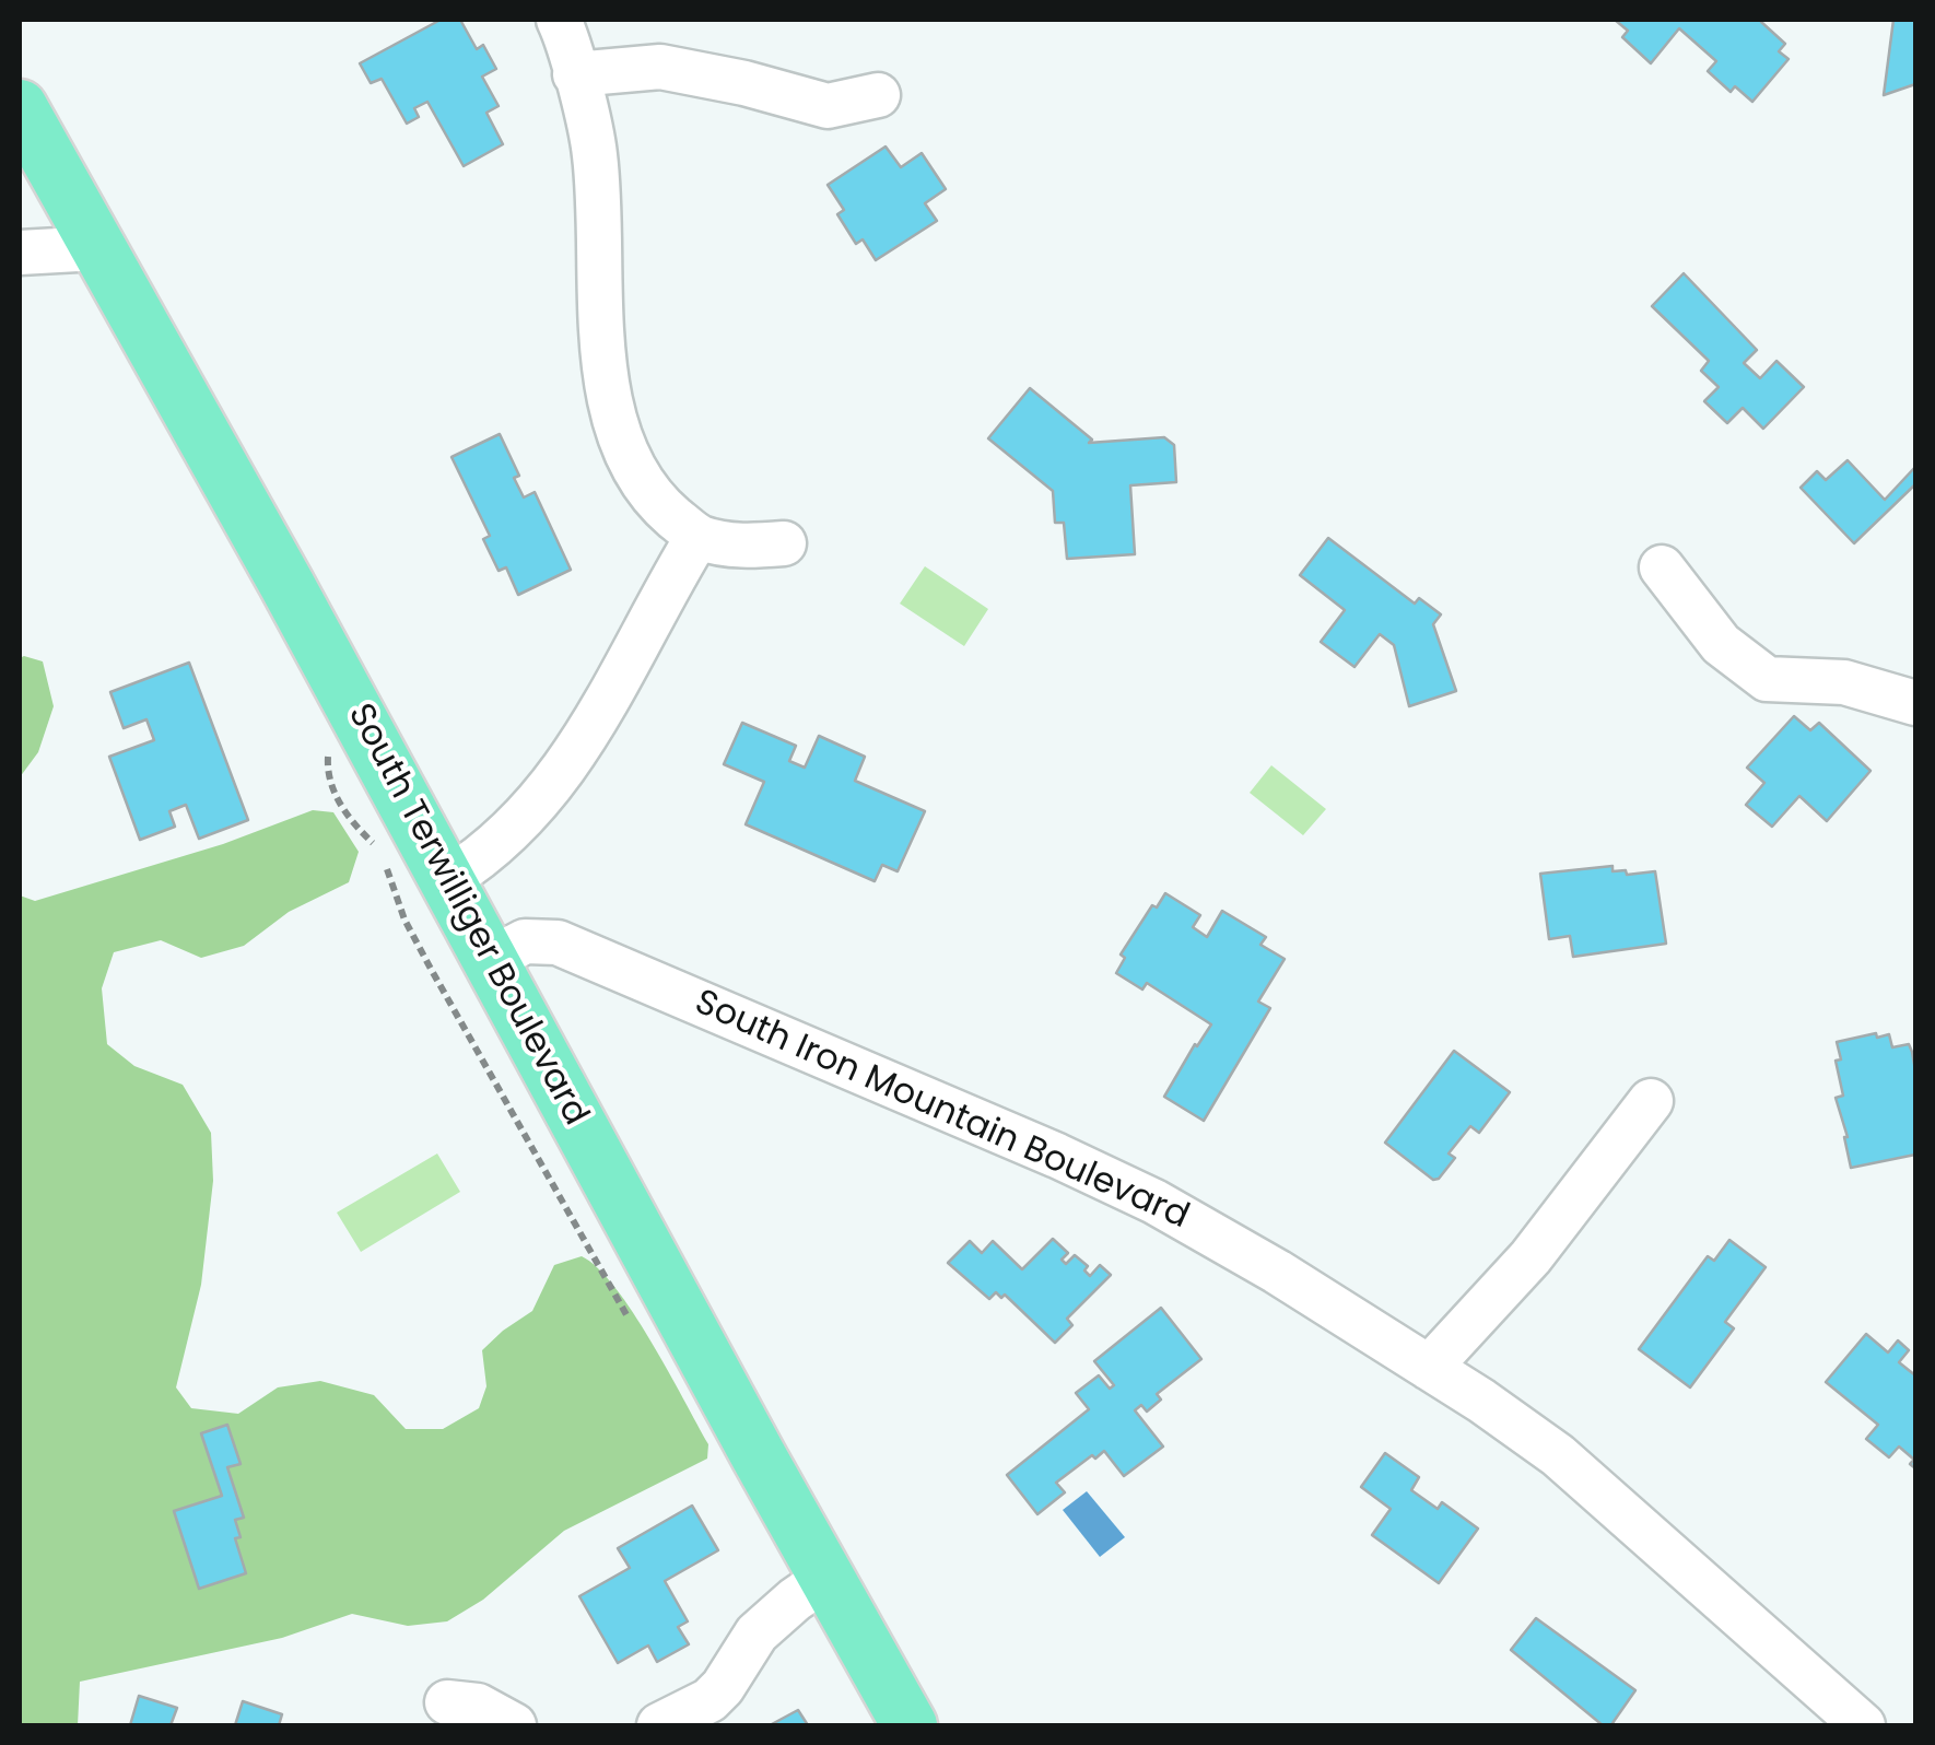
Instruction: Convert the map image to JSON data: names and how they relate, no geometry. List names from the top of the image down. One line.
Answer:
{"streets":{"main road":["South Terwilliger Boulevard"],"street":["South Iron Mountain Boulevard"]},"crossings":[["South Terwilliger Boulevard","South Iron Mountain Boulevard"]]}
